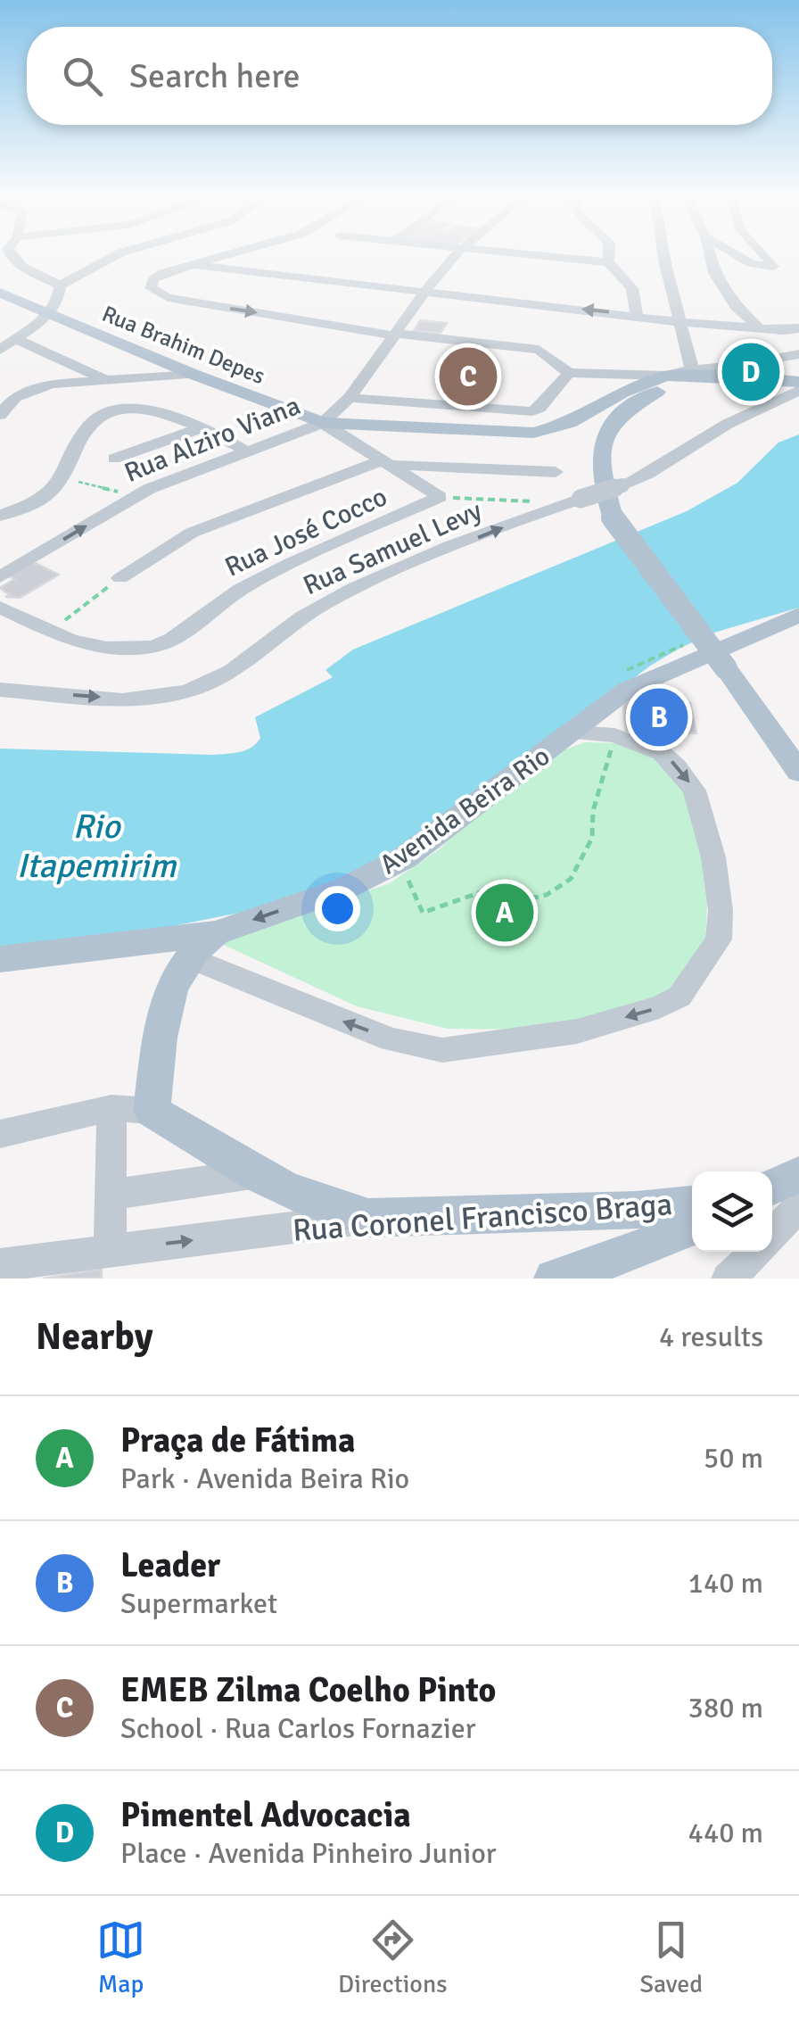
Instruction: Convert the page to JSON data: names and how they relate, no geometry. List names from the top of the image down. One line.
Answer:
{"streets":{"main road":["Rua Brahim Depes","Rua Alziro Viana","Avenida Beira Rio","Rua Coronel Francisco Braga"],"street":["Rua José Cocco","Rua Samuel Levy"]},"crossings":[["Rua Brahim Depes","Rua Alziro Viana"],["Rua Brahim Depes","Rua José Cocco"]],"one_way":["Rua Coronel Francisco Braga"],"water":["Rio Itapemirim"],"page":{"search":"Search here","pins":["D","C","B","A"],"heading":["Nearby","4 results"],"list":[{"mark":"A","name":"Praça de Fátima","note":"Park · Avenida Beira Rio","value":"50 m"},{"mark":"B","name":"Leader","note":"Supermarket","value":"140 m"},{"mark":"C","name":"EMEB Zilma Coelho Pinto","note":"School · Rua Carlos Fornazier","value":"380 m"},{"mark":"D","name":"Pimentel Advocacia","note":"Place · Avenida Pinheiro Junior","value":"440 m"}],"nav":["Map","Directions","Saved"]}}
